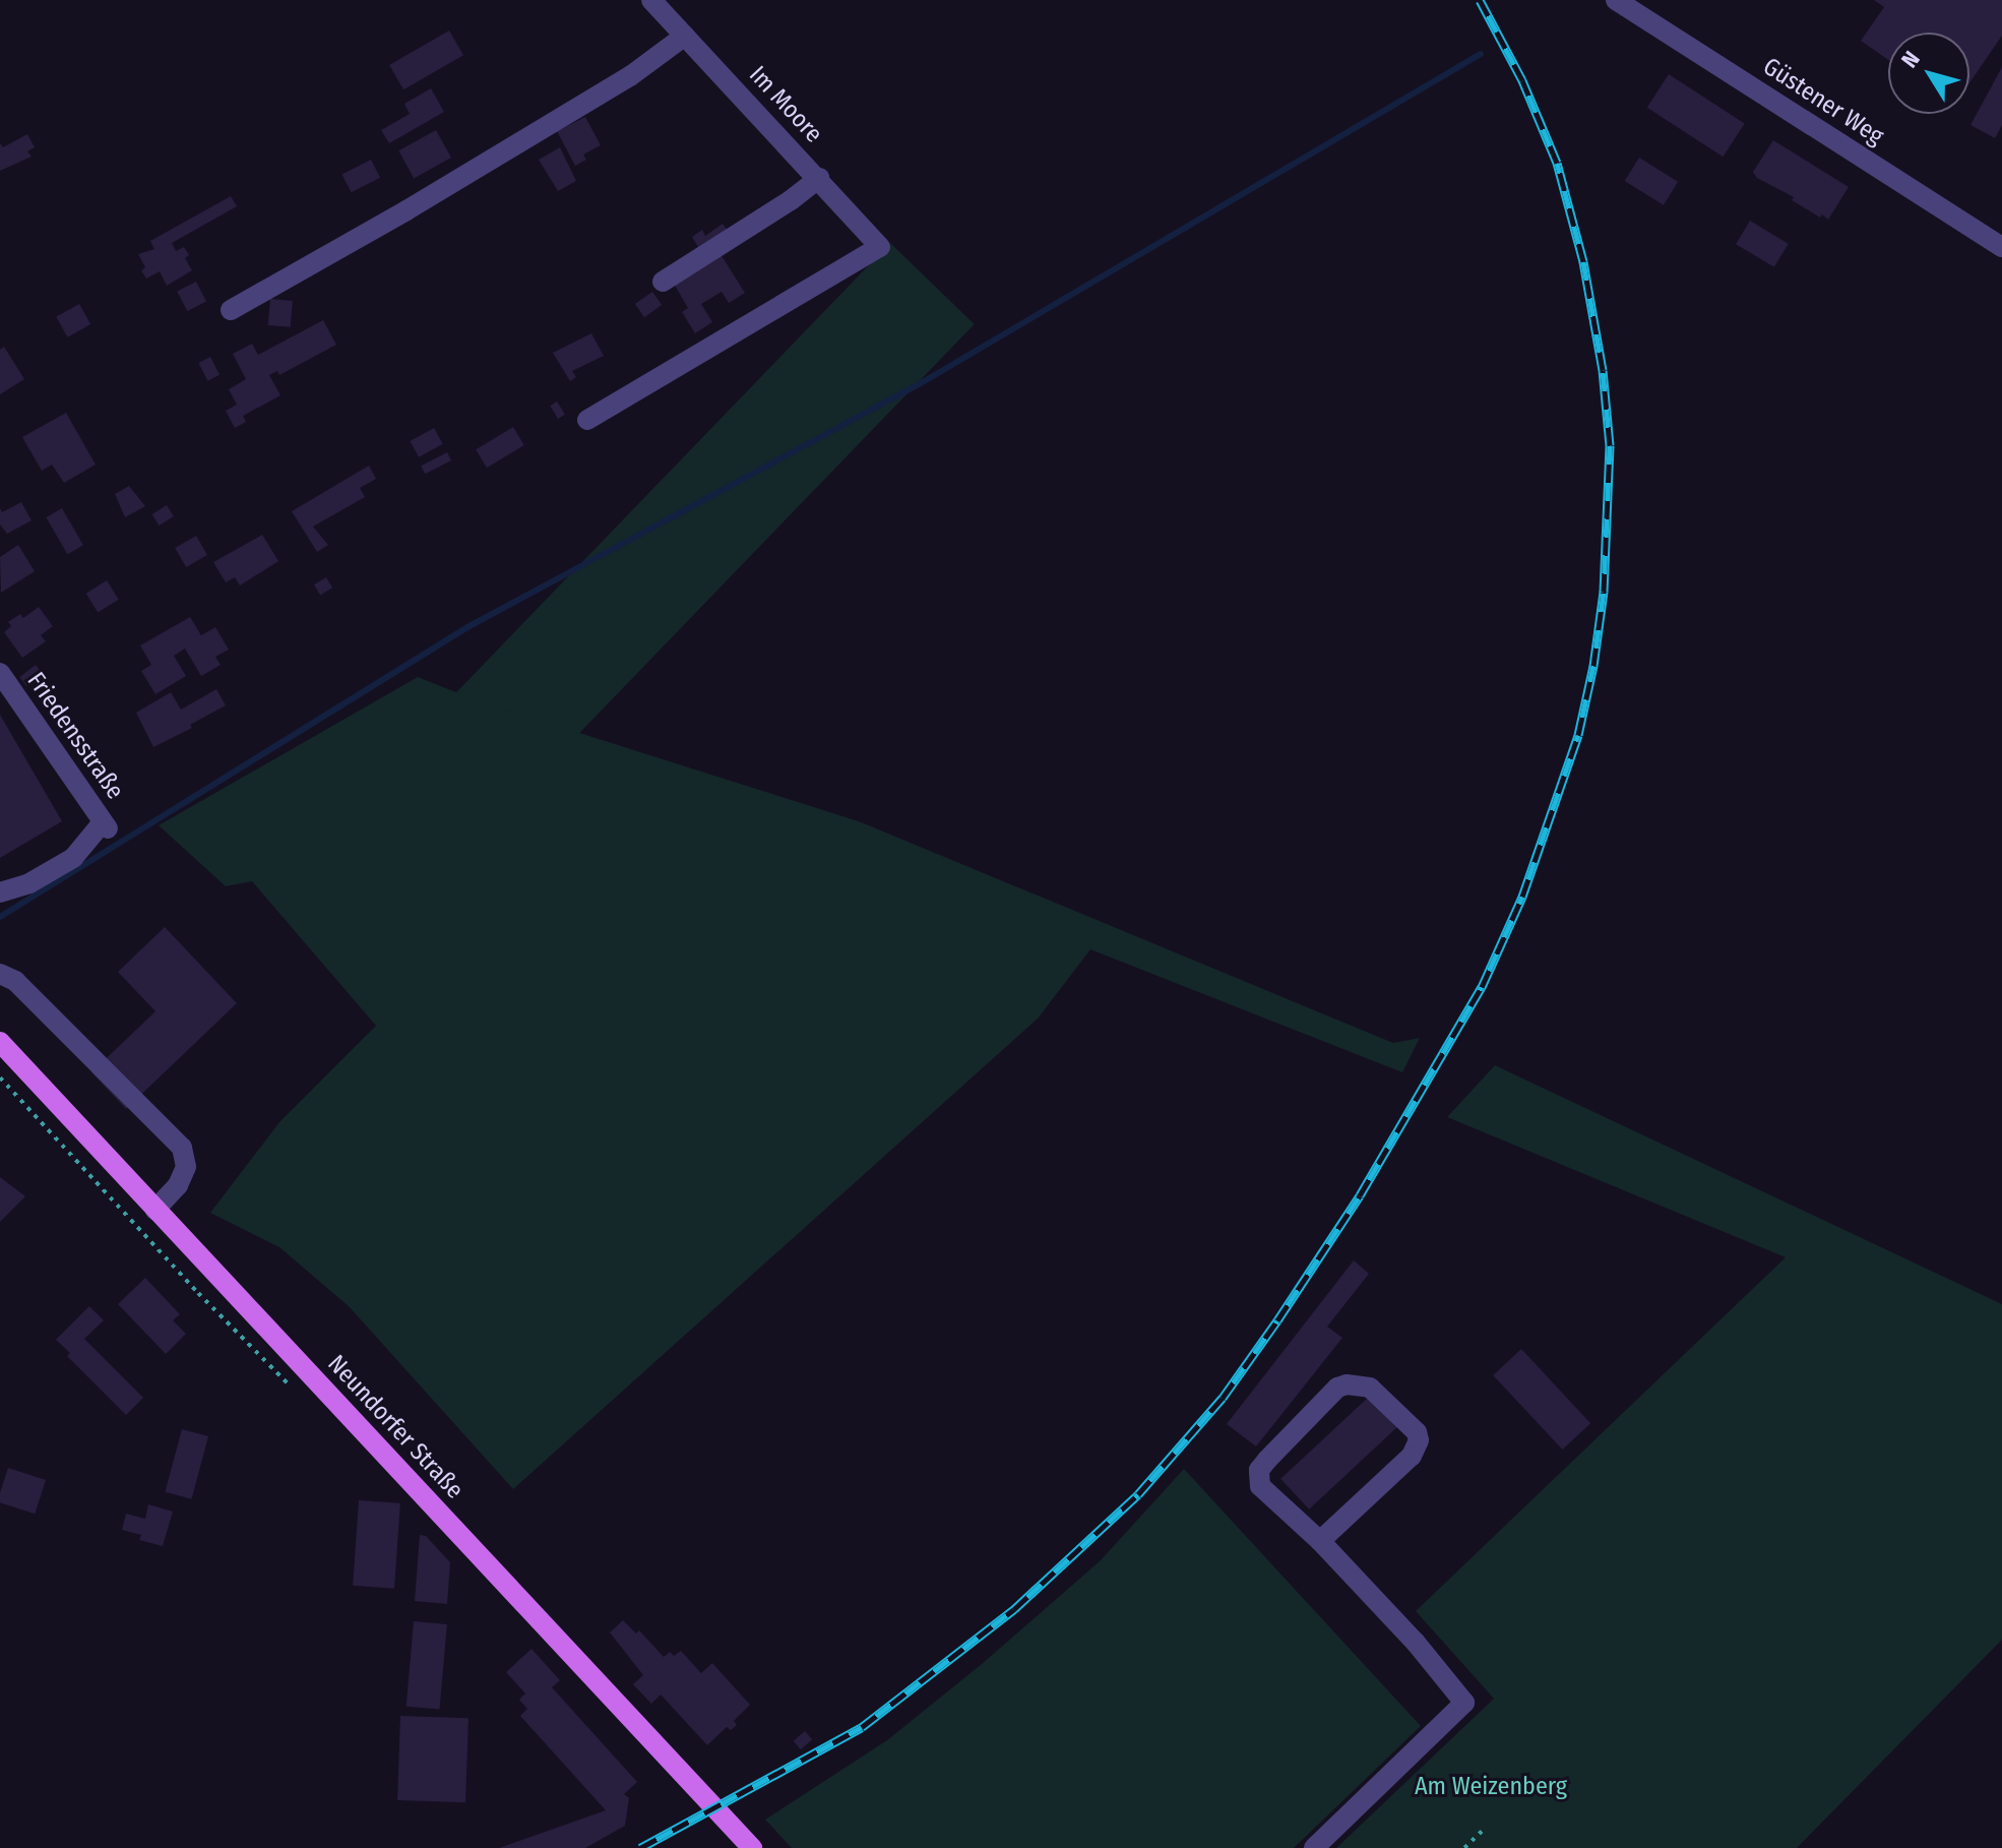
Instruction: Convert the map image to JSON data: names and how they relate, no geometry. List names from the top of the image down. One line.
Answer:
{"streets":{"main road":["Neundorfer Straße"],"street":["Güstener Weg","Im Moore","Friedensstraße"]},"parks":["Am Weizenberg"],"north":"top left"}
